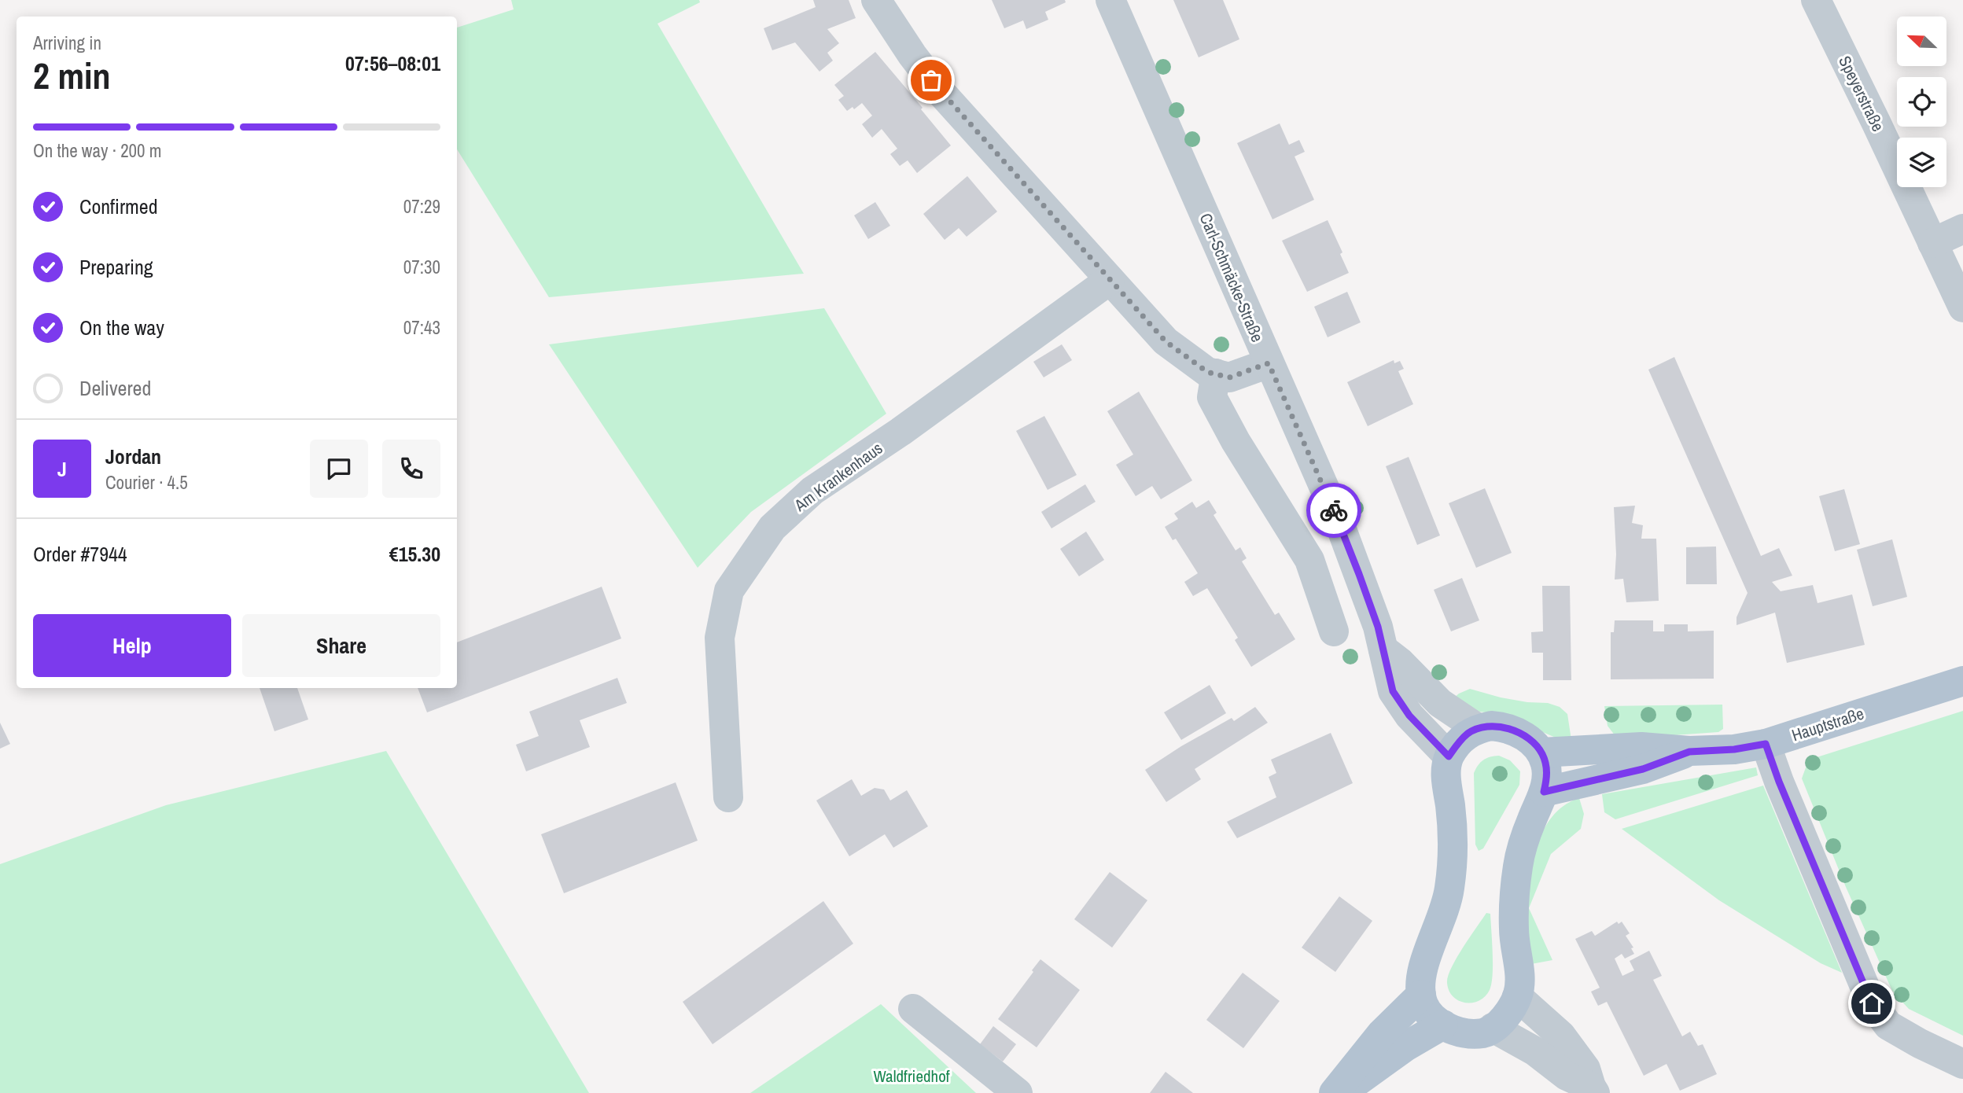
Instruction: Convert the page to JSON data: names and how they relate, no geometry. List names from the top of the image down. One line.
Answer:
{"streets":{"main road":["Hauptstraße"],"street":["Speyerstraße","Carl-Schmäcke-Straße","Am Krankenhaus"]},"parks":["Waldfriedhof"],"north":"top left","page":{"heading":["2 min","Arriving in","07:56–08:01"],"panel":["Jordan","Courier · 4.5","Order #7944","€15.30"],"bar":"On the way · 200 m","list":[["Confirmed","07:29"],["Preparing","07:30"],["On the way","07:43"],"Delivered"],"round":"J","buttons":["Help","Share"]}}
